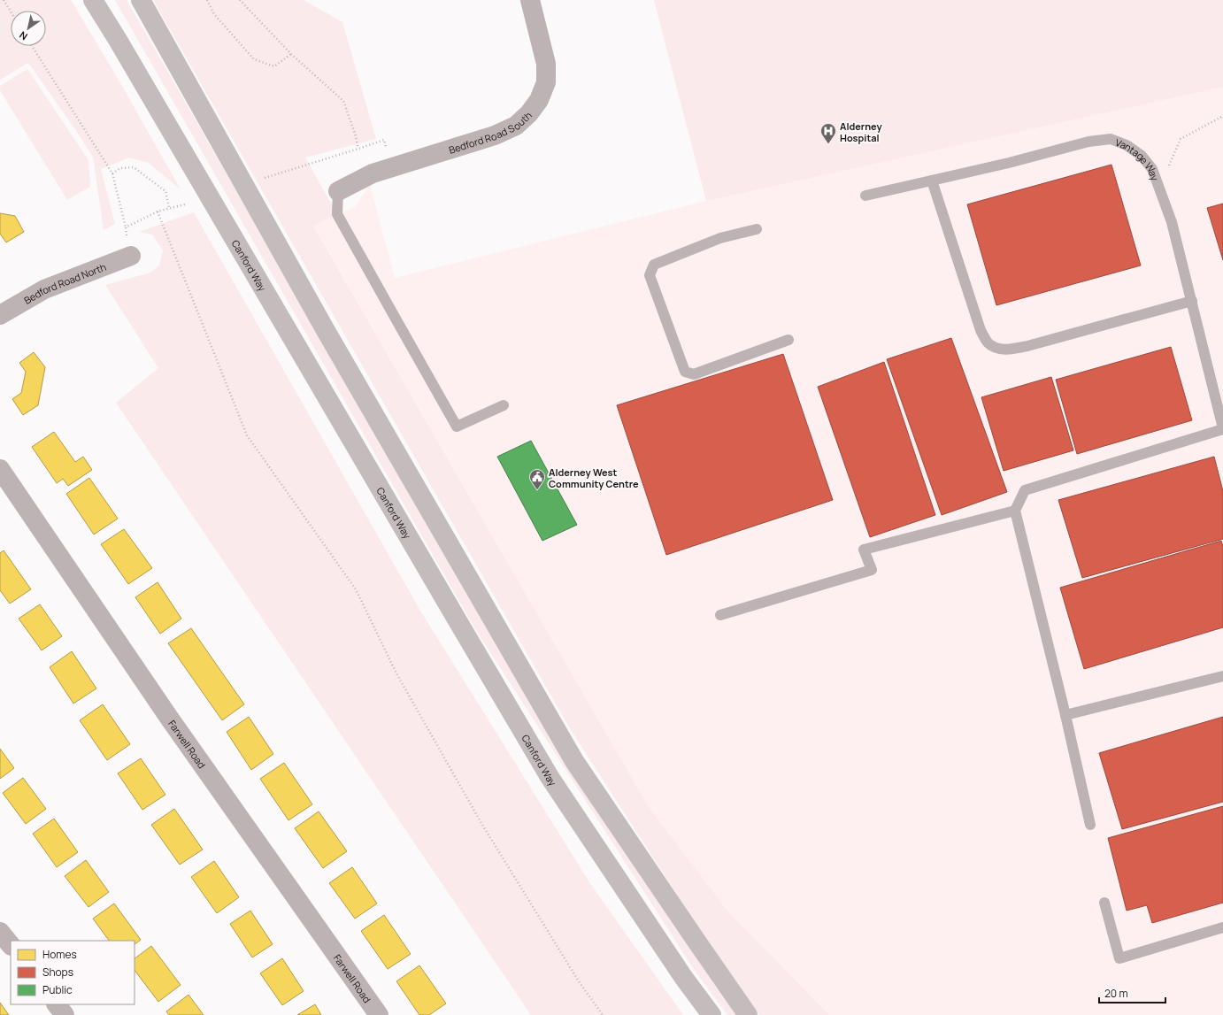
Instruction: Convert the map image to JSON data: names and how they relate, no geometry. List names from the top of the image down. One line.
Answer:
{"streets":{"highway":["Canford Way"],"street":["Bedford Road South","Bedford Road North","Farwell Road"],"lane":["Vantage Way"]},"places":{"hospital":["Alderney Hospital"],"public building":["Alderney West Community Centre"]},"legend":["Homes","Shops","Public"],"scale_bar":"20 m","north":"bottom left"}
